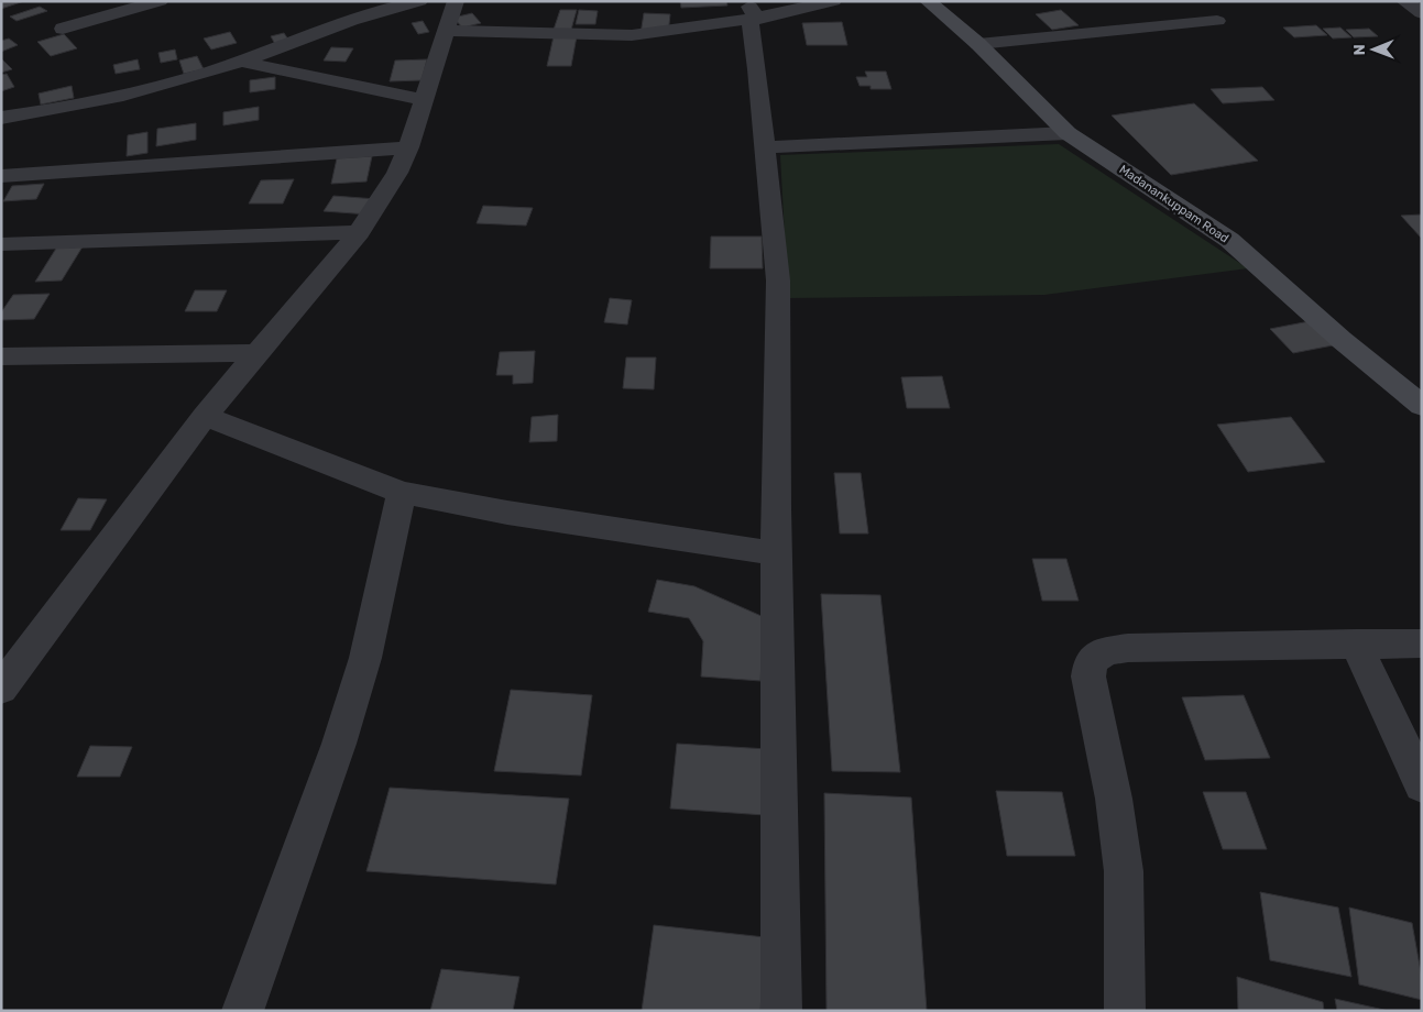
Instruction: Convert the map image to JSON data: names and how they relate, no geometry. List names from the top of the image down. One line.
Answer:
{"streets":{"main road":["Madanankuppam Road"]},"north":"left"}
